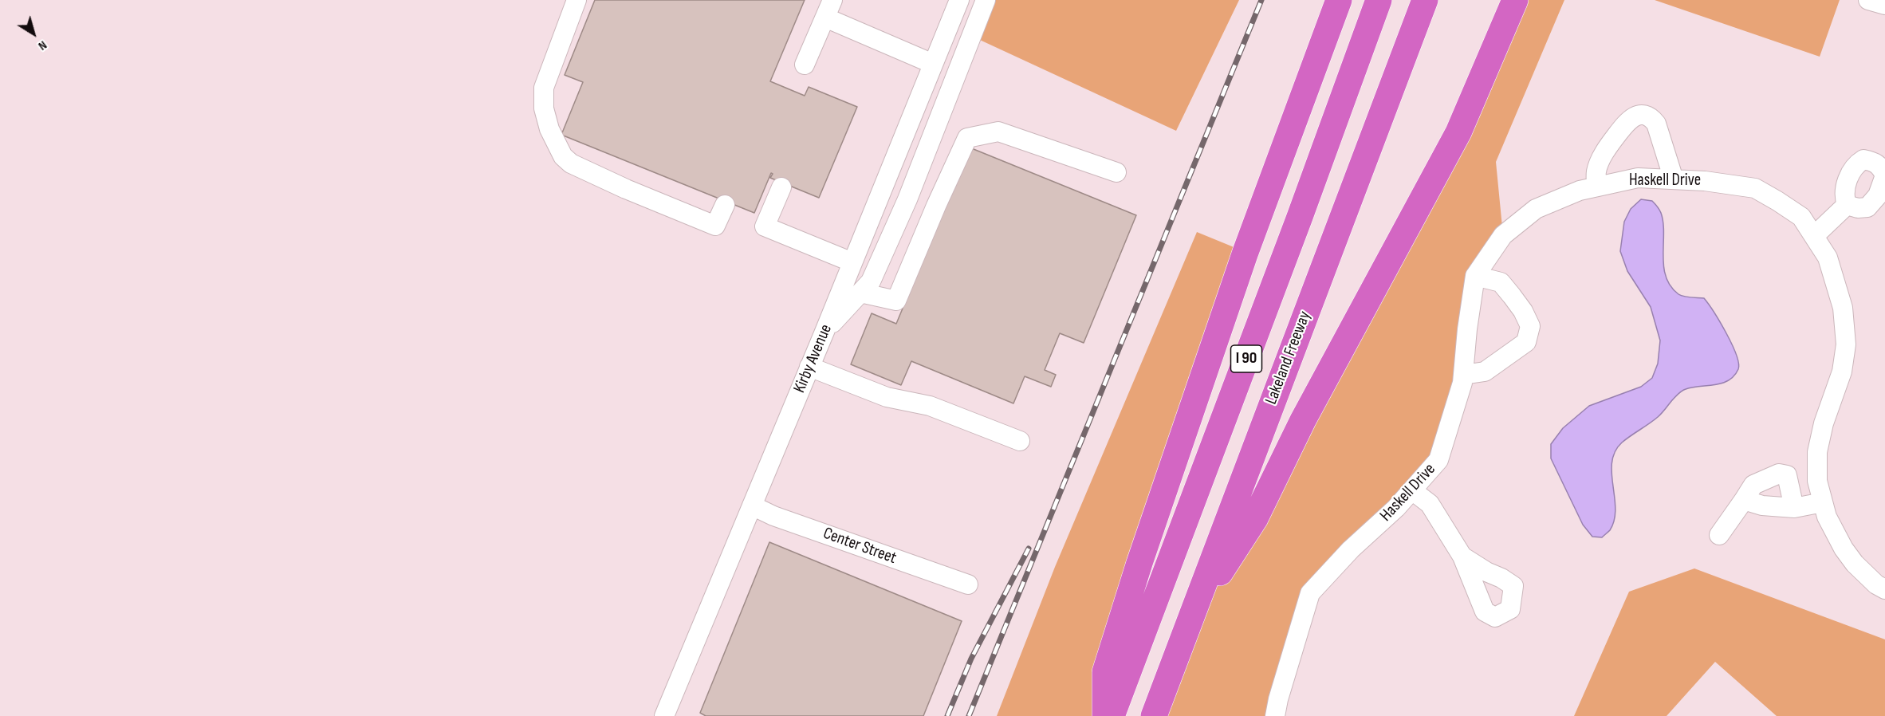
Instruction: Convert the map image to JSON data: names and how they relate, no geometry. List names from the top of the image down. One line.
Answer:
{"streets":{"highway":["Lakeland Freeway","I 90"],"street":["Haskell Drive","Kirby Avenue","Center Street"]},"crossings":[["Kirby Avenue","Center Street"]],"north":"bottom right"}
